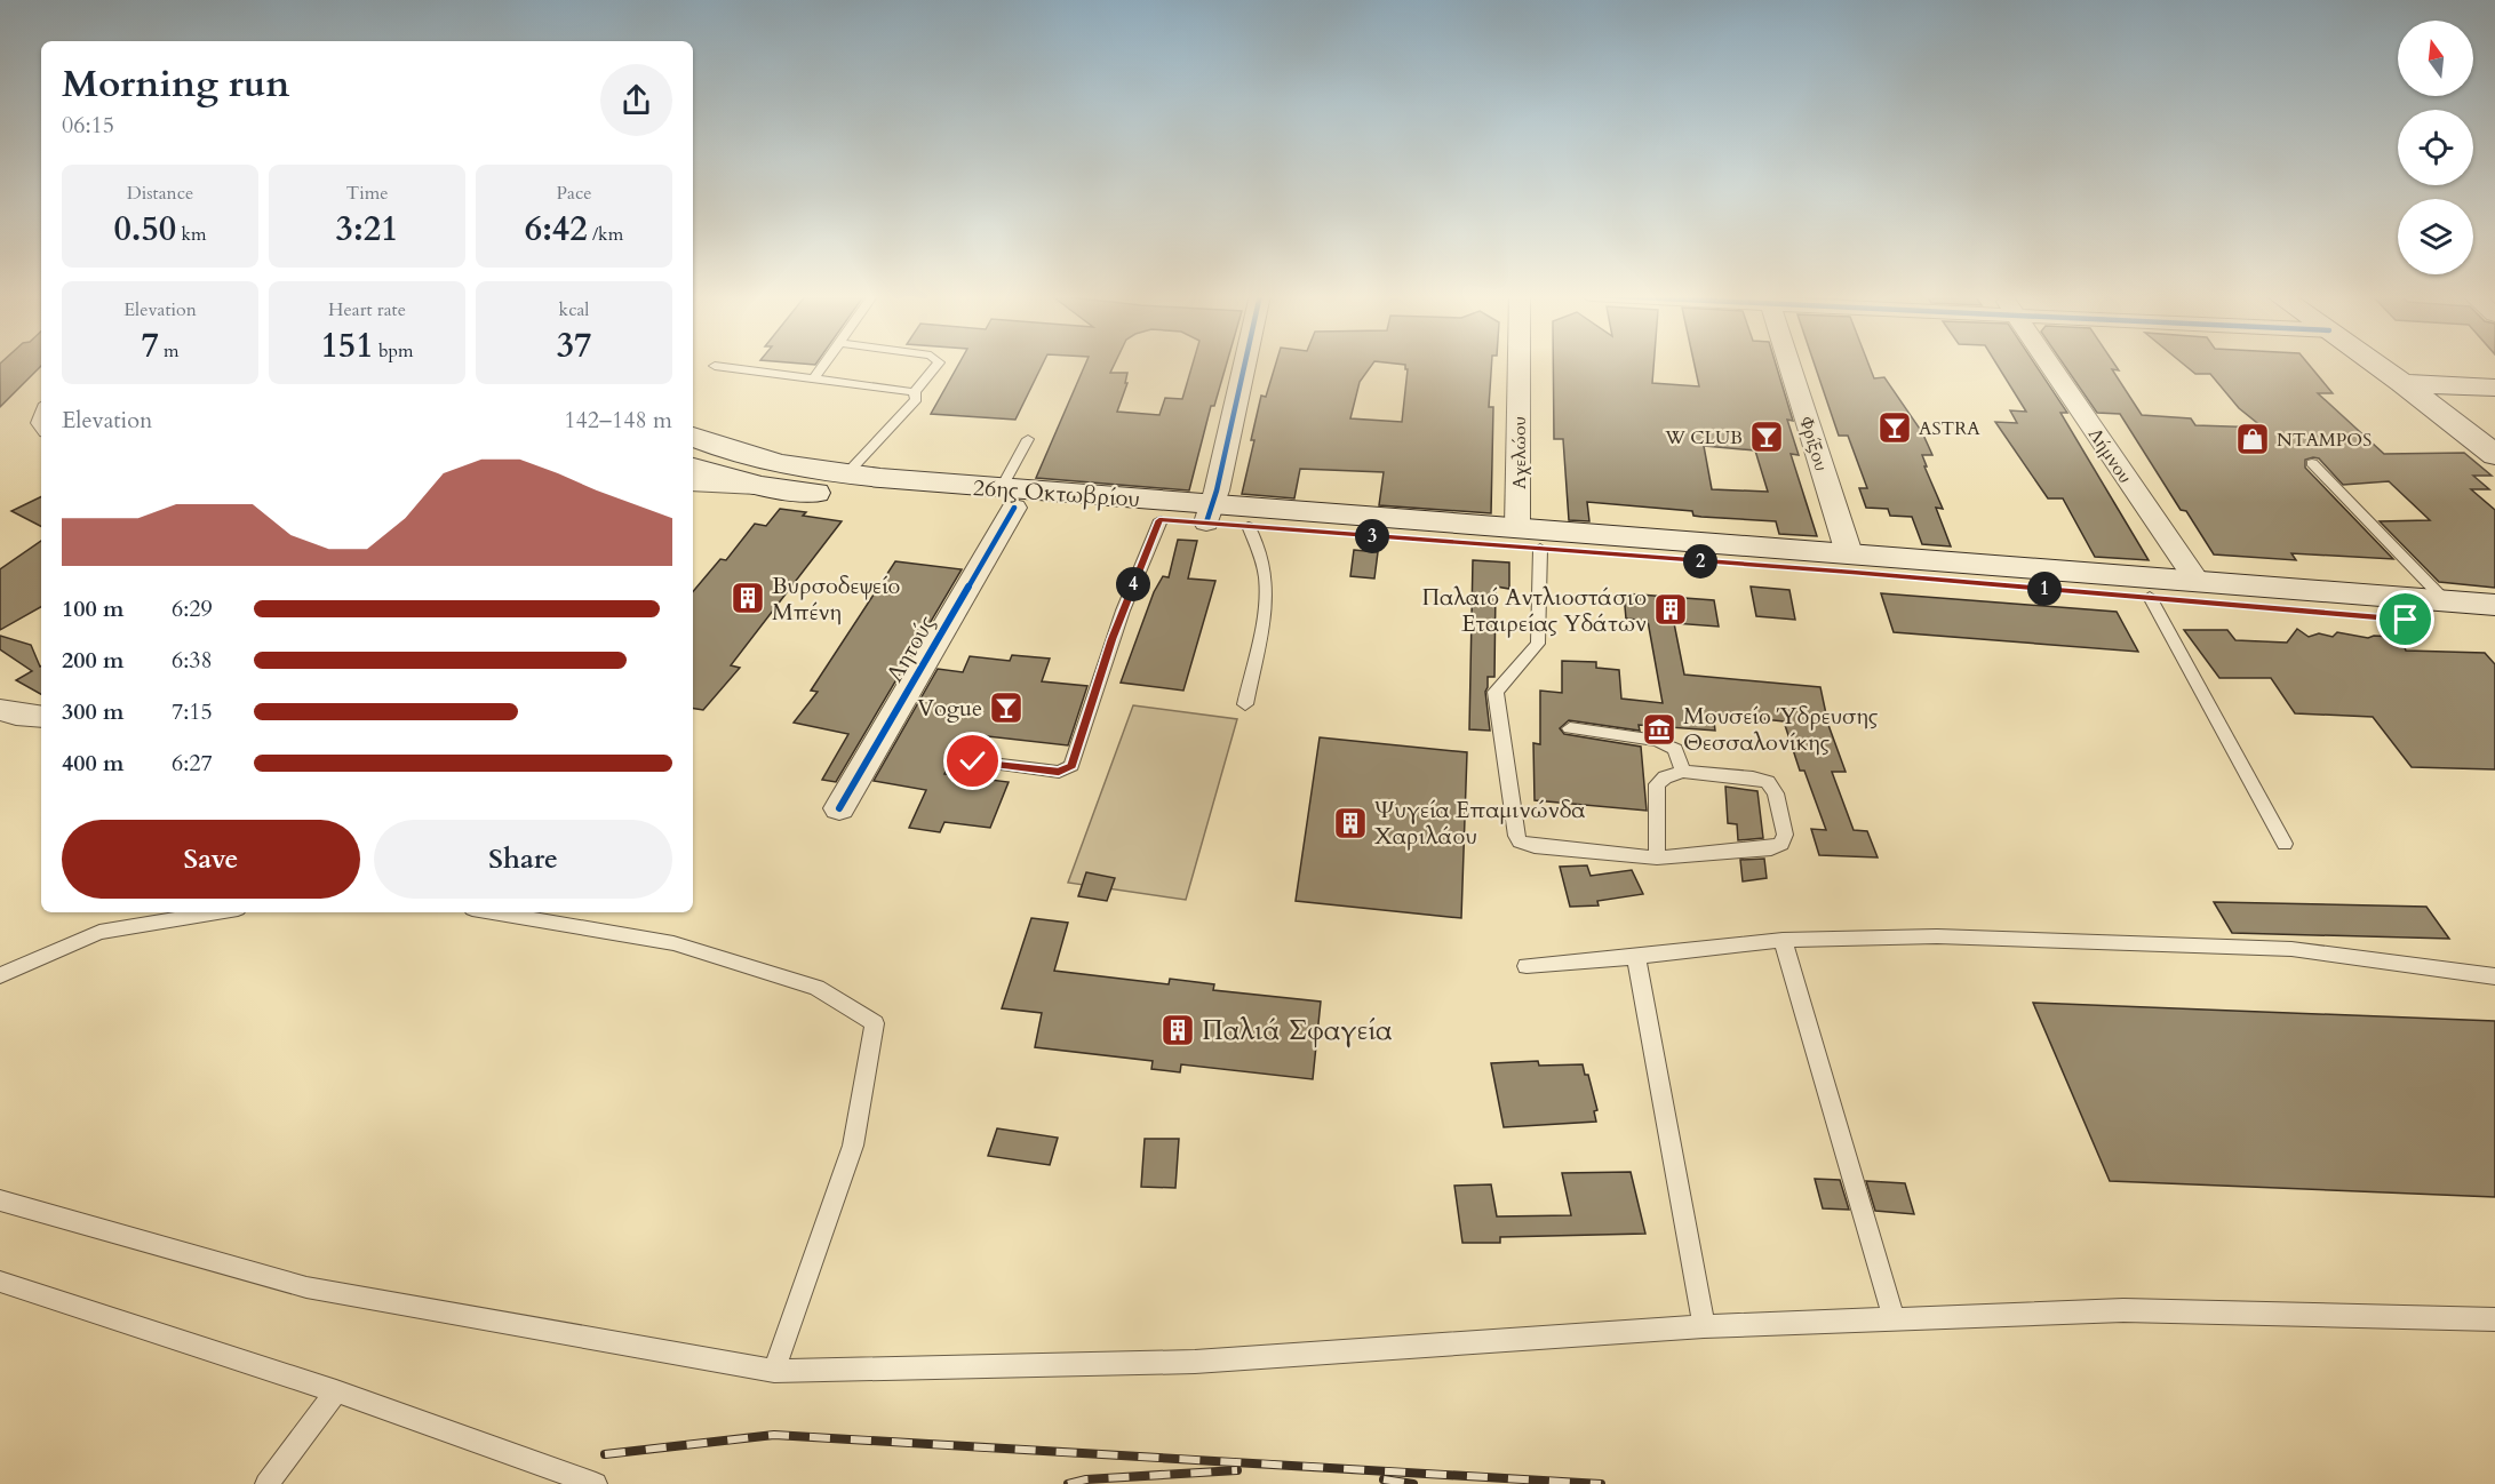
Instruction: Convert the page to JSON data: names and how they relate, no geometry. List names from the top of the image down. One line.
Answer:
{"streets":{"main road":["26ης Οκτωβρίου"],"street":["Φρίξου","Αχελώου","Λήμνου","Λητούς"]},"crossings":[["Φρίξου","26ης Οκτωβρίου"],["Αχελώου","26ης Οκτωβρίου"],["Λήμνου","26ης Οκτωβρίου"],["26ης Οκτωβρίου","Λητούς"]],"places":{"bar":["ASTRA","W CLUB","Vogue"],"shop":["NTAMPOS"],"building":["Βυρσοδεψείο Μπένη","Παλαιό Αντλιοστάσιο Εταιρείας Υδάτων","Ψυγεία Επαμινώνδα Χαριλάου","Παλιά Σφαγεία"],"museum":["Μουσείο Ύδρευσης Θεσσαλονίκης"]},"north":"top","page":{"heading":["Morning run","06:15"],"stats":[["Distance","0.50 km"],["Time","3:21"],["Pace","6:42 /km"],["Elevation","7 m"],["Heart rate","151 bpm"],["kcal","37"]],"chart":["Elevation","142–148 m"],"pins":["3","2","4","1"],"list":[{"name":"100 m","note":"6:29"},{"name":"200 m","note":"6:38"},{"name":"300 m","note":"7:15"},{"name":"400 m","note":"6:27"}],"buttons":["Save","Share"]}}
